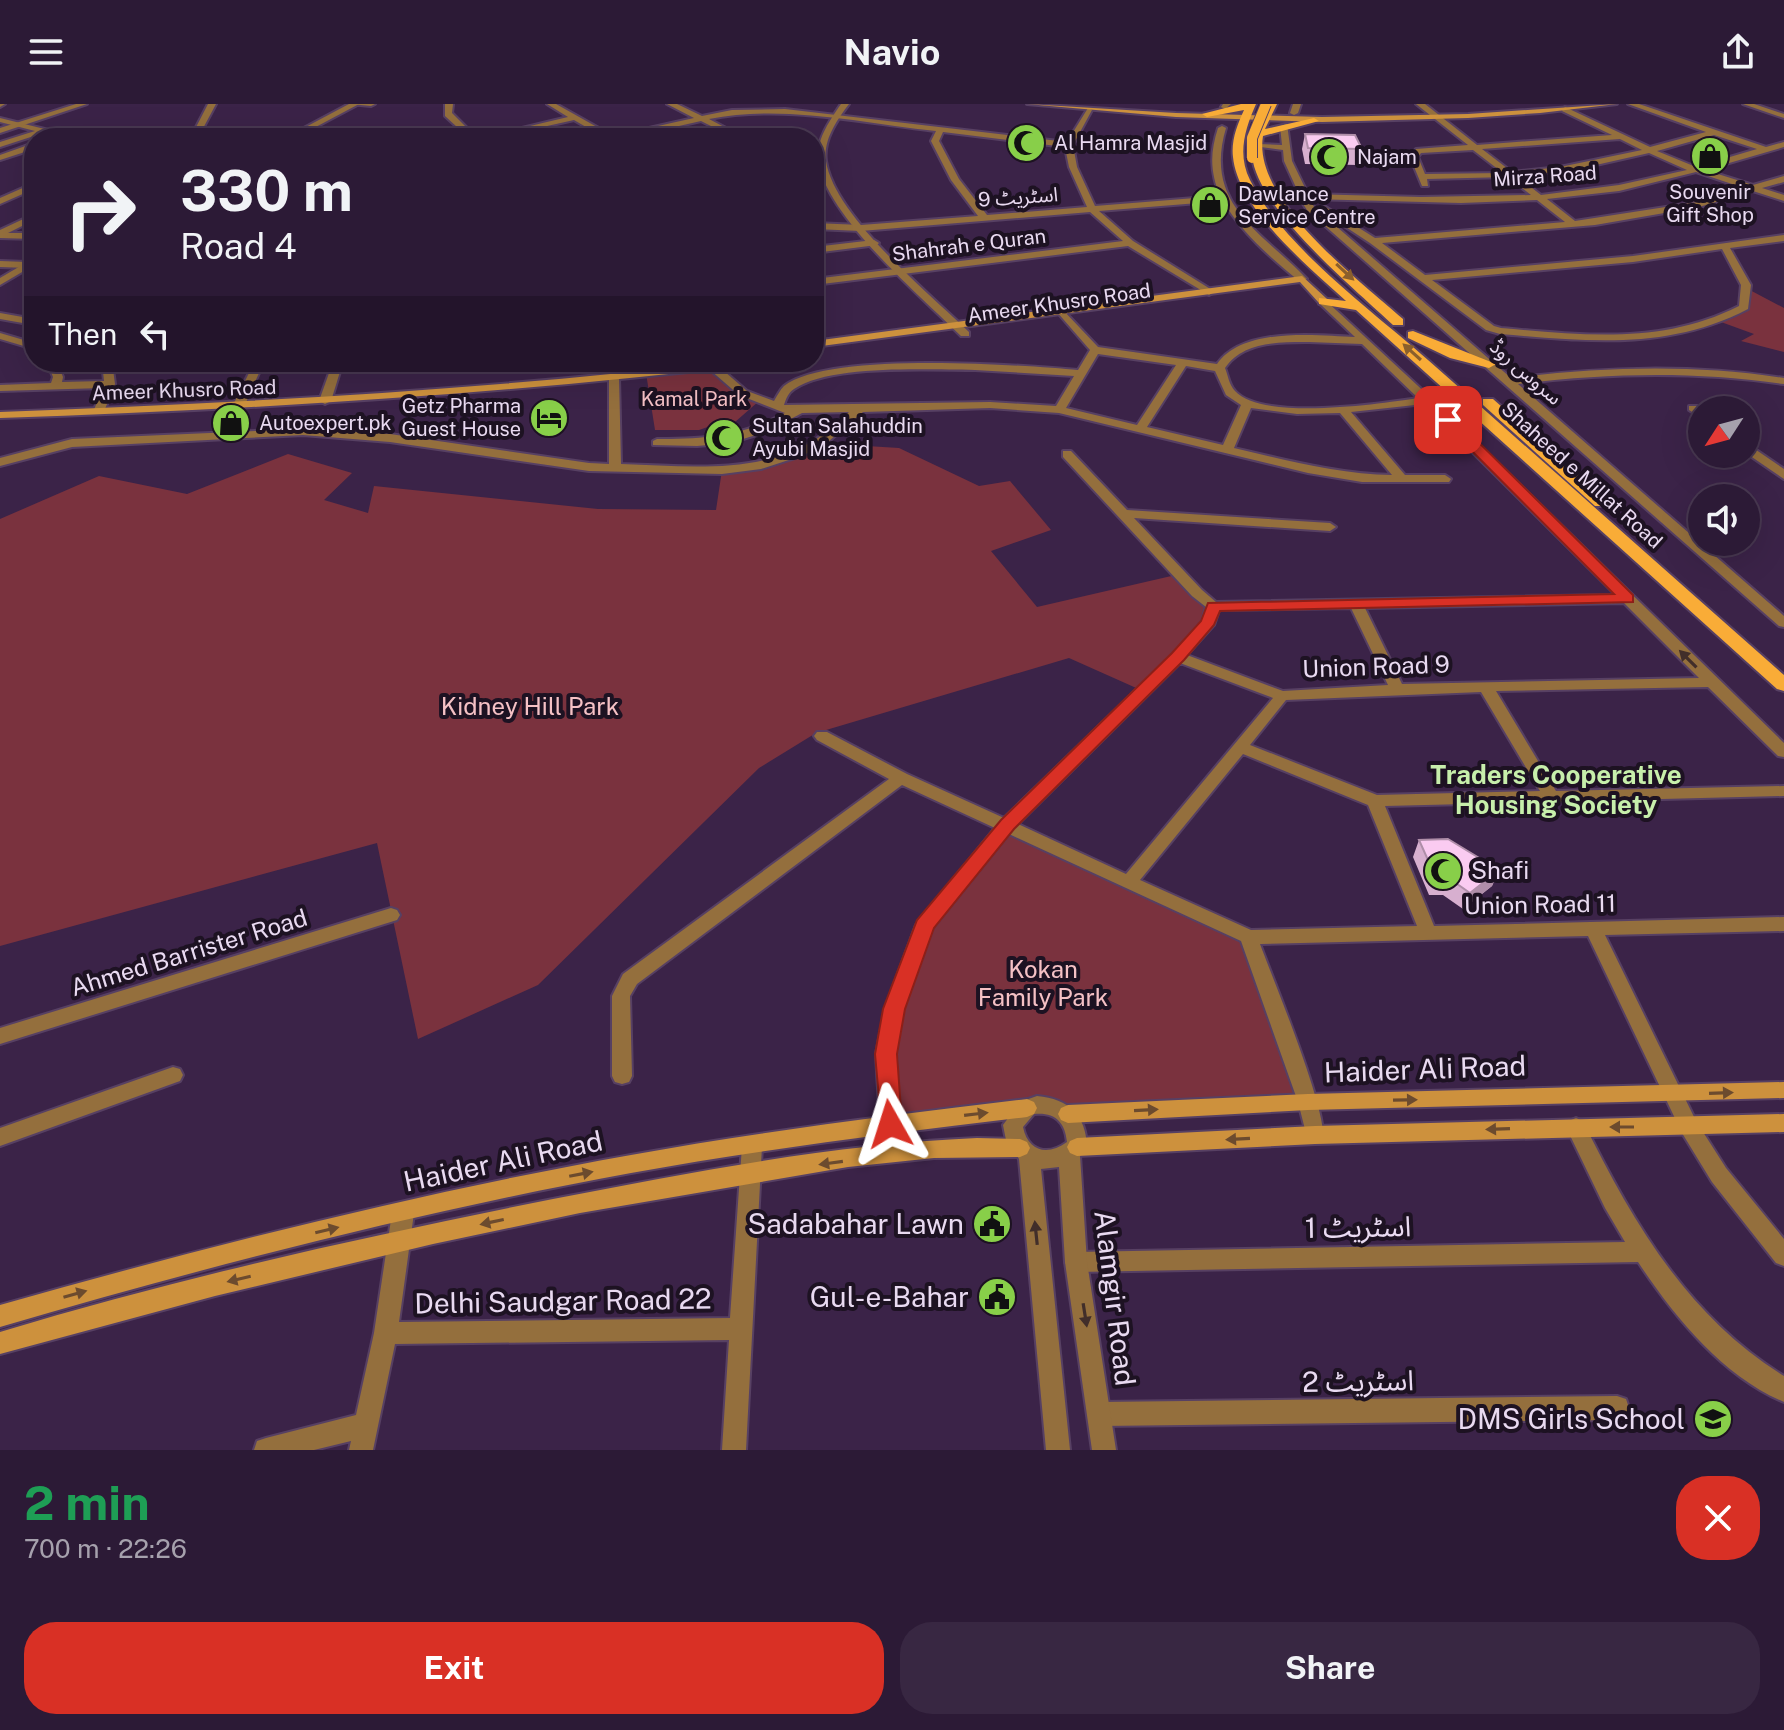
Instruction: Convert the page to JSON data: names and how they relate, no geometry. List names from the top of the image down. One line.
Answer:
{"streets":{"main road":["Ameer Khusro Road","Shaheed e Millat Road","Haider Ali Road"],"street":["Mirza Road","اسٹریٹ 9","Shahrah e Quran","سروس روڈ","Union Road 9","Union Road 11","Ahmed Barrister Road","اسٹریٹ 1","Alamgir Road","Delhi Saudgar Road 22","اسٹریٹ 2"]},"crossings":[["Mirza Road","سروس روڈ"],["Haider Ali Road","Alamgir Road"],["اسٹریٹ 1","Alamgir Road"],["Alamgir Road","اسٹریٹ 2"]],"districts":["Traders Cooperative Housing Society"],"parks":["Kamal Park","Kidney Hill Park","Kokan Family Park"],"places":{"mosque":["Al Hamra Masjid","Najam","Sultan Salahuddin Ayubi Masjid","Shafi"],"shop":["Souvenir Gift Shop","Dawlance Service Centre","Autoexpert.pk"],"hotel":["Getz Pharma Guest House"],"public building":["Sadabahar Lawn","Gul-e-Bahar"],"school or university":["DMS Girls School"]},"north":"bottom left","page":{"header":"Navio","turn":["330 m","Road 4"],"then":"Then","heading":["2 min","700 m · 22:26"],"buttons":["Exit","Share"]}}
